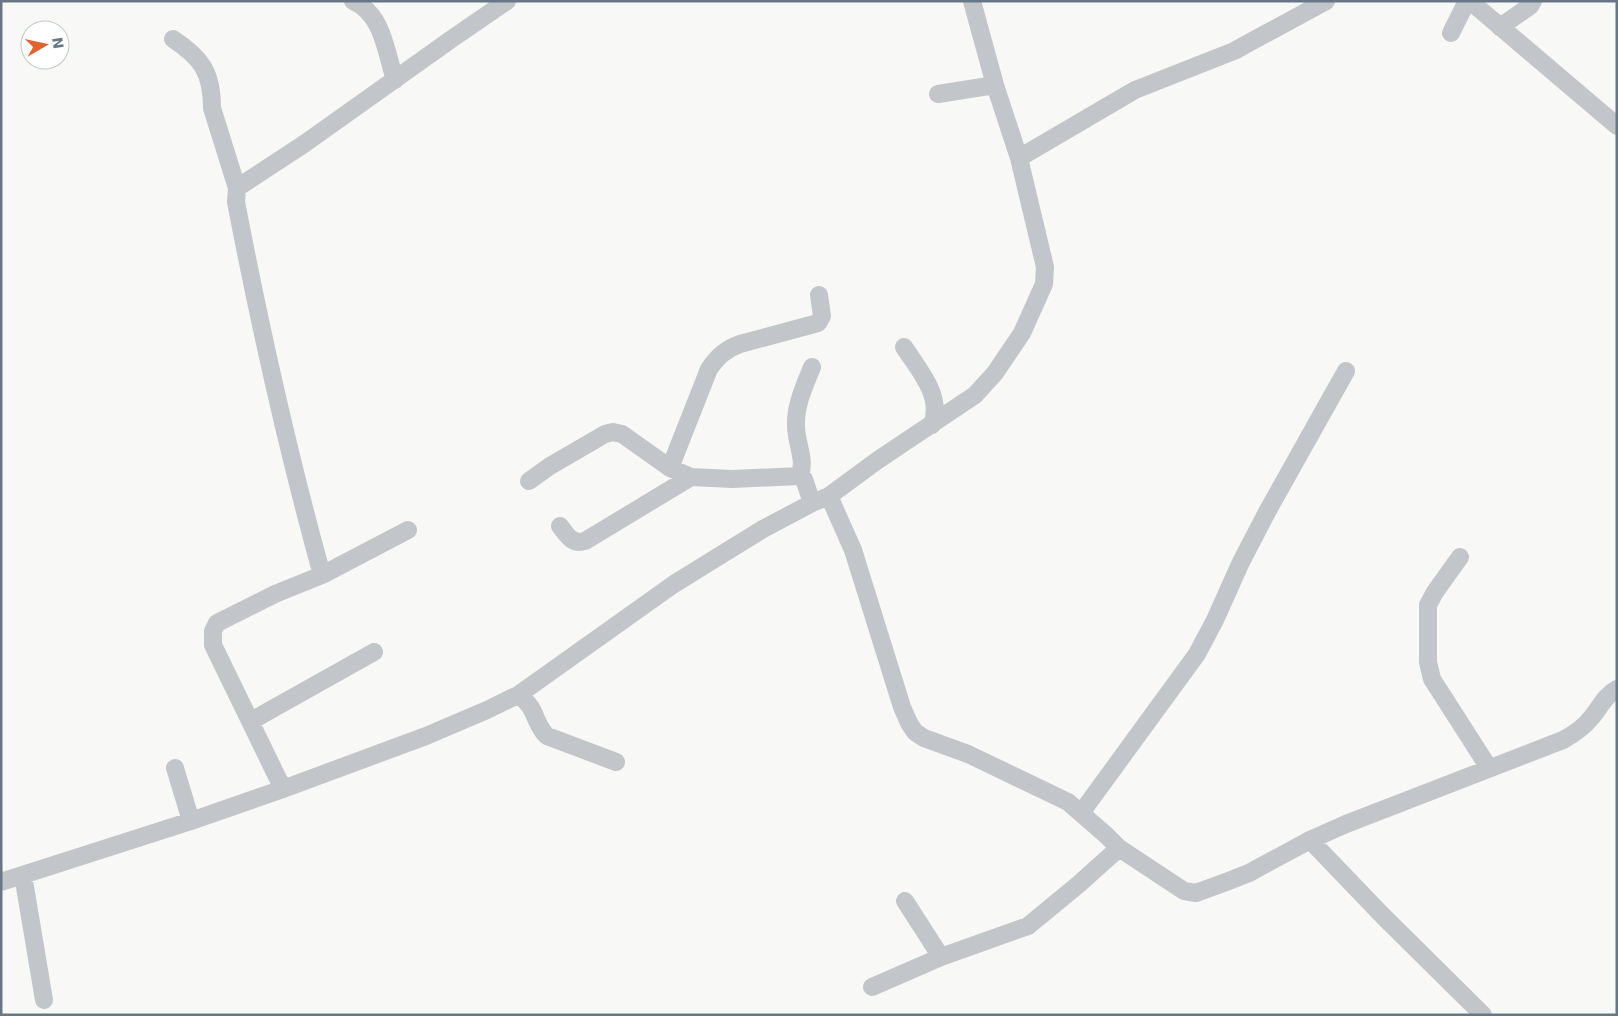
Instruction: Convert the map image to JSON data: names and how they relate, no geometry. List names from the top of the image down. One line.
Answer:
{"north":"right"}
